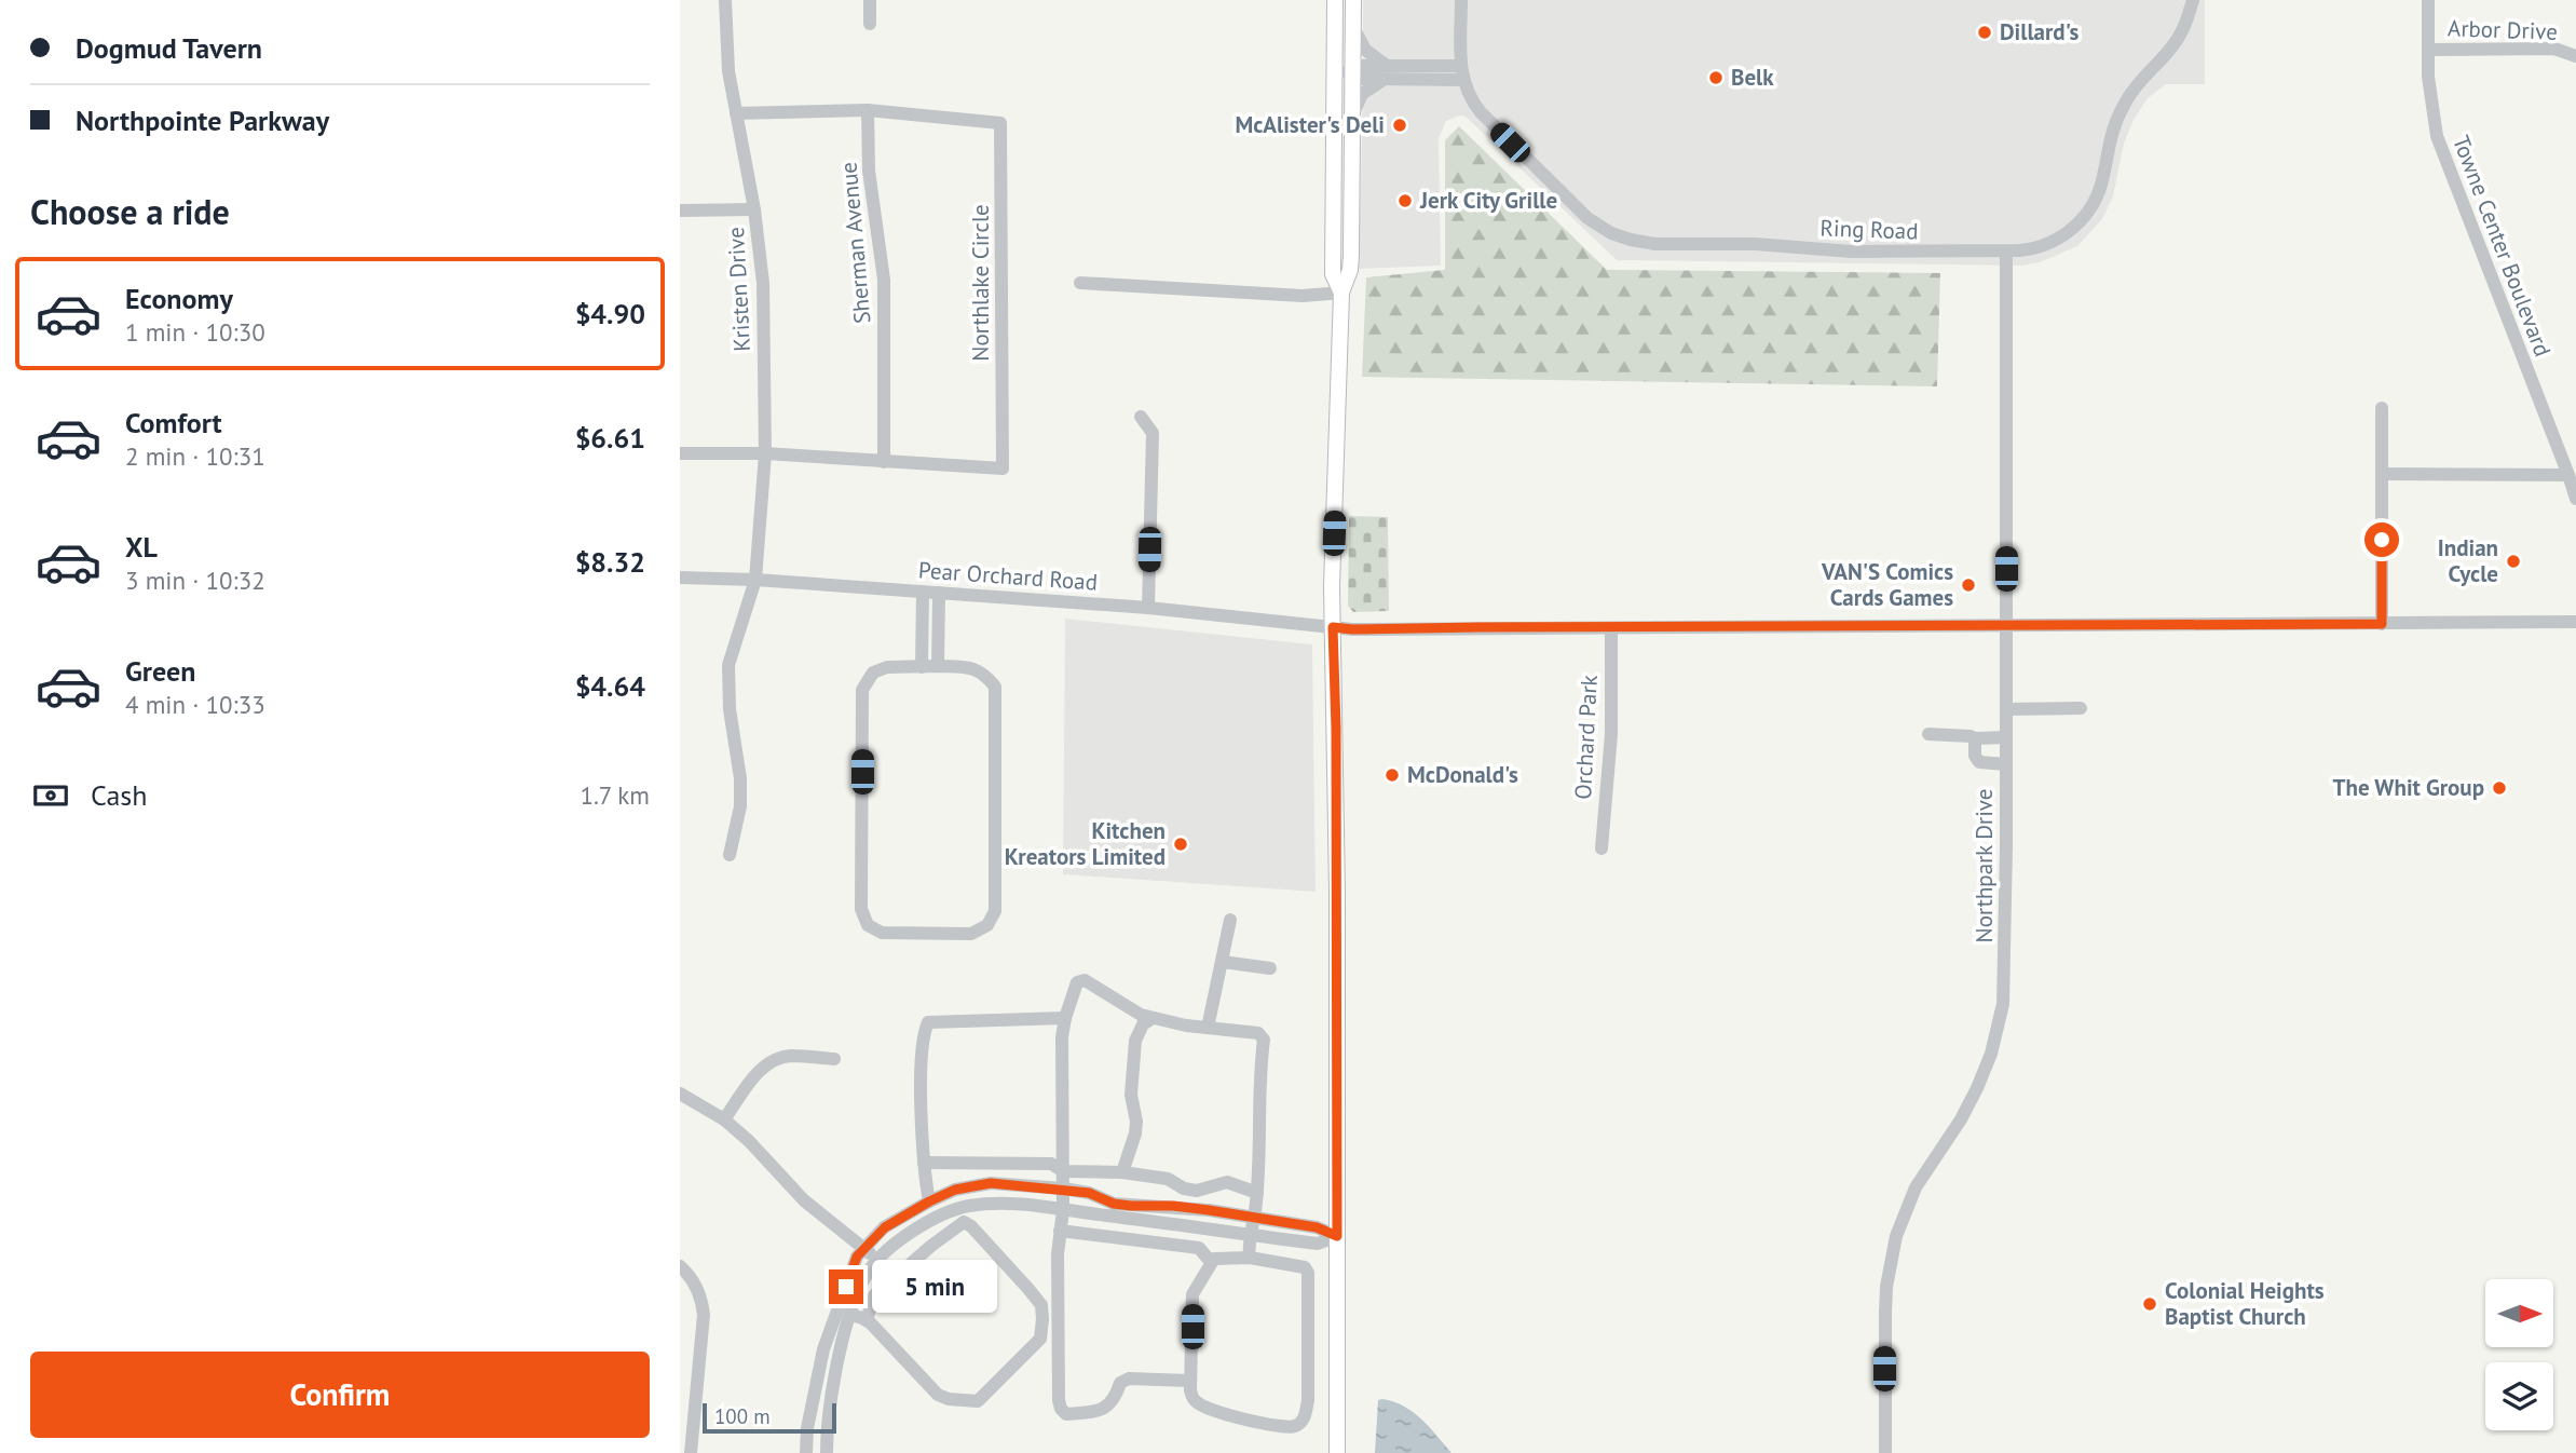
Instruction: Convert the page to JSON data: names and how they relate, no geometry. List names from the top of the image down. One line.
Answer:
{"streets":{"street":["Arbor Drive","Ring Road","Sherman Avenue","Towne Center Boulevard","Northlake Circle","Kristen Drive","Pear Orchard Road","Orchard Park","Northpark Drive"]},"crossings":[["Arbor Drive","Towne Center Boulevard"],["Ring Road","Northpark Drive"],["Sherman Avenue","Northlake Circle"],["Northlake Circle","Kristen Drive"],["Kristen Drive","Pear Orchard Road"],["Pear Orchard Road","Orchard Park"],["Pear Orchard Road","Northpark Drive"]],"places":["Dillard's","Belk","McAlister's Deli","Jerk City Grille","Indian Cycle","VAN'S Comics Cards Games","McDonald's","The Whit Group","Kitchen Kreators Limited","Colonial Heights Baptist Church"],"scale_bar":"100 m","north":"right","page":{"banner":["Dogmud Tavern","Northpointe Parkway"],"heading":"Choose a ride","list":[{"name":"Economy","note":"1 min · 10:30","value":"$4.90"},{"name":"Comfort","note":"2 min · 10:31","value":"$6.61"},{"name":"XL","note":"3 min · 10:32","value":"$8.32"},{"name":"Green","note":"4 min · 10:33","value":"$4.64"}],"pay":["Cash","1.7 km"],"bubble":"5 min","buttons":"Confirm","scale":"100 m"}}
